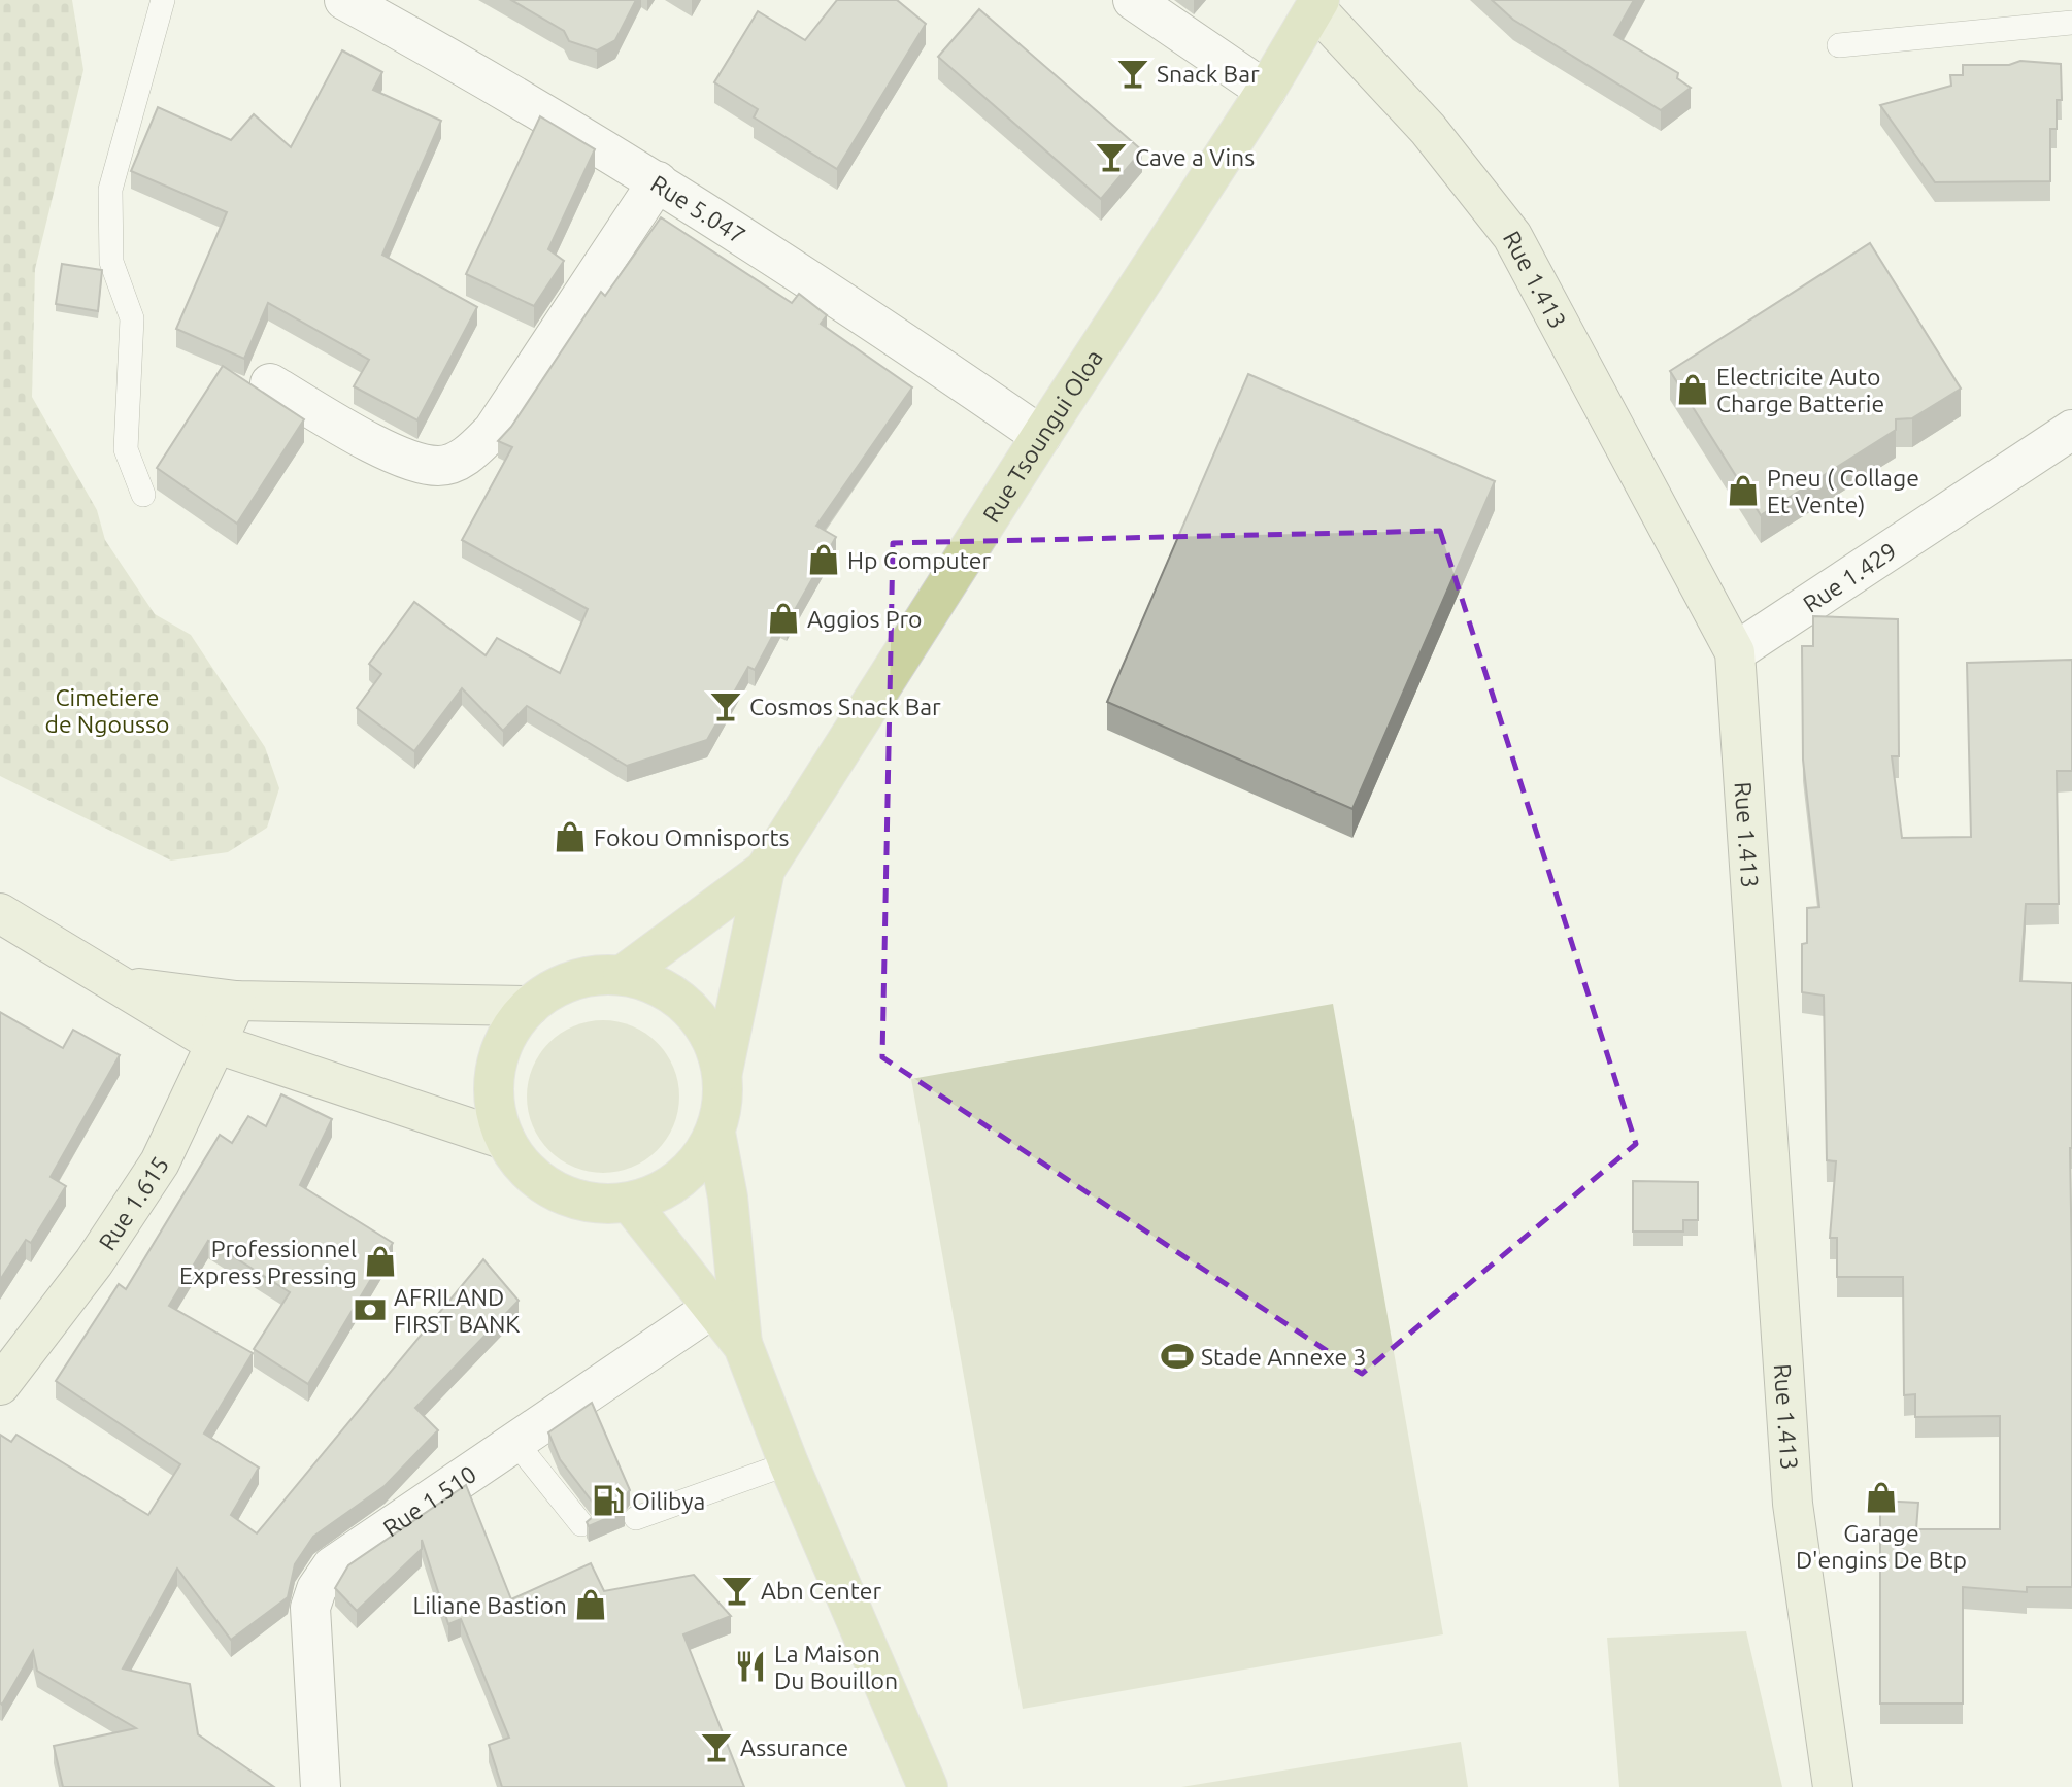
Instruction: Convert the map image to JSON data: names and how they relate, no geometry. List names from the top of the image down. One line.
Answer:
{"streets":{"main road":["Rue Tsoungui Oloa"],"street":["Rue 5.047","Rue 1.413","Rue 1.429","Rue 1.615","Rue 1.510"]},"crossings":[["Rue 5.047","Rue Tsoungui Oloa"],["Rue 1.413","Rue Tsoungui Oloa"],["Rue 1.413","Rue 1.429"]],"parks":["Cimetiere de Ngousso"],"places":{"bar":["Snack Bar","Cave a Vins","Cosmos Snack Bar","Abn Center","Assurance"],"shop":["Electricite Auto Charge Batterie","Pneu ( Collage Et Vente)","Hp Computer","Aggios Pro","Fokou Omnisports","Professionnel Express Pressing","Garage D'engins De Btp","Liliane Bastion"],"bank":["AFRILAND FIRST BANK"],"sports":["Stade Annexe 3"],"fuel station":["Oilibya"],"restaurant":["La Maison Du Bouillon"]}}
